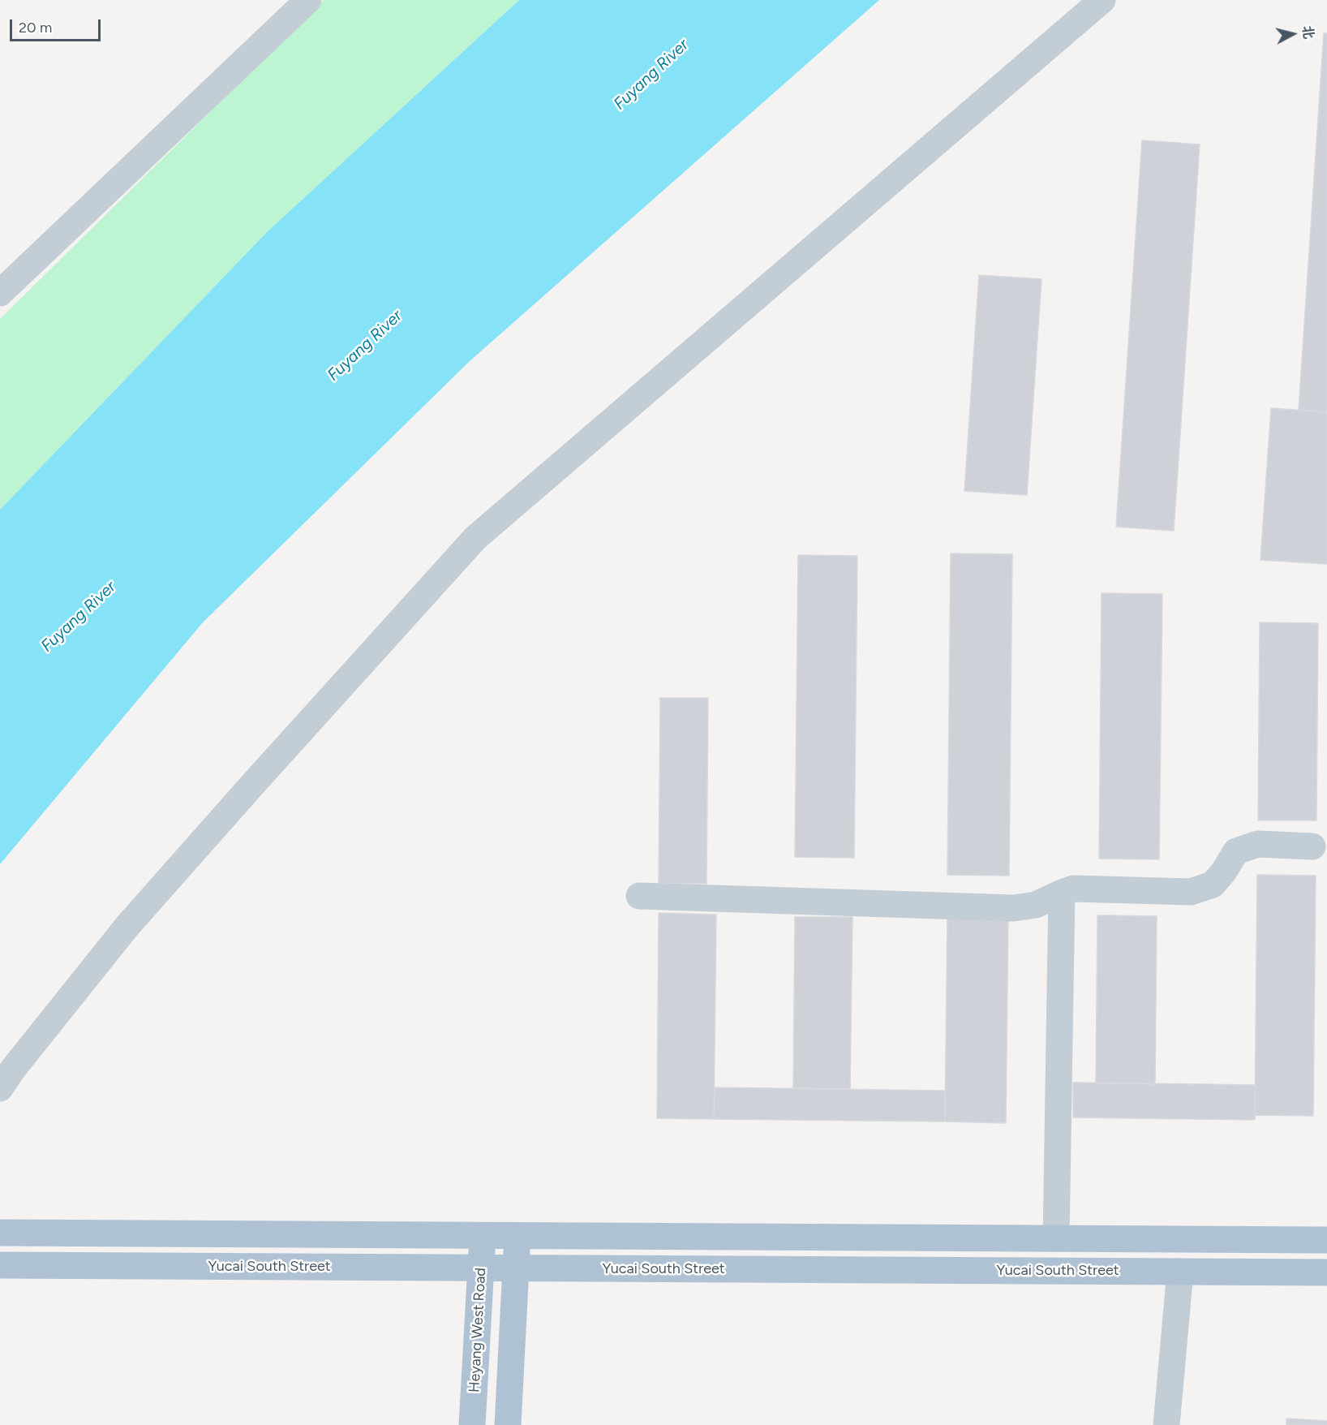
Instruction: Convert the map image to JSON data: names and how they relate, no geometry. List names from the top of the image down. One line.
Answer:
{"streets":{"main road":["Yucai South Street","Heyang West Road"]},"crossings":[["Yucai South Street","Heyang West Road"]],"water":["Fuyang River"],"scale_bar":"20 m","north":"right"}
